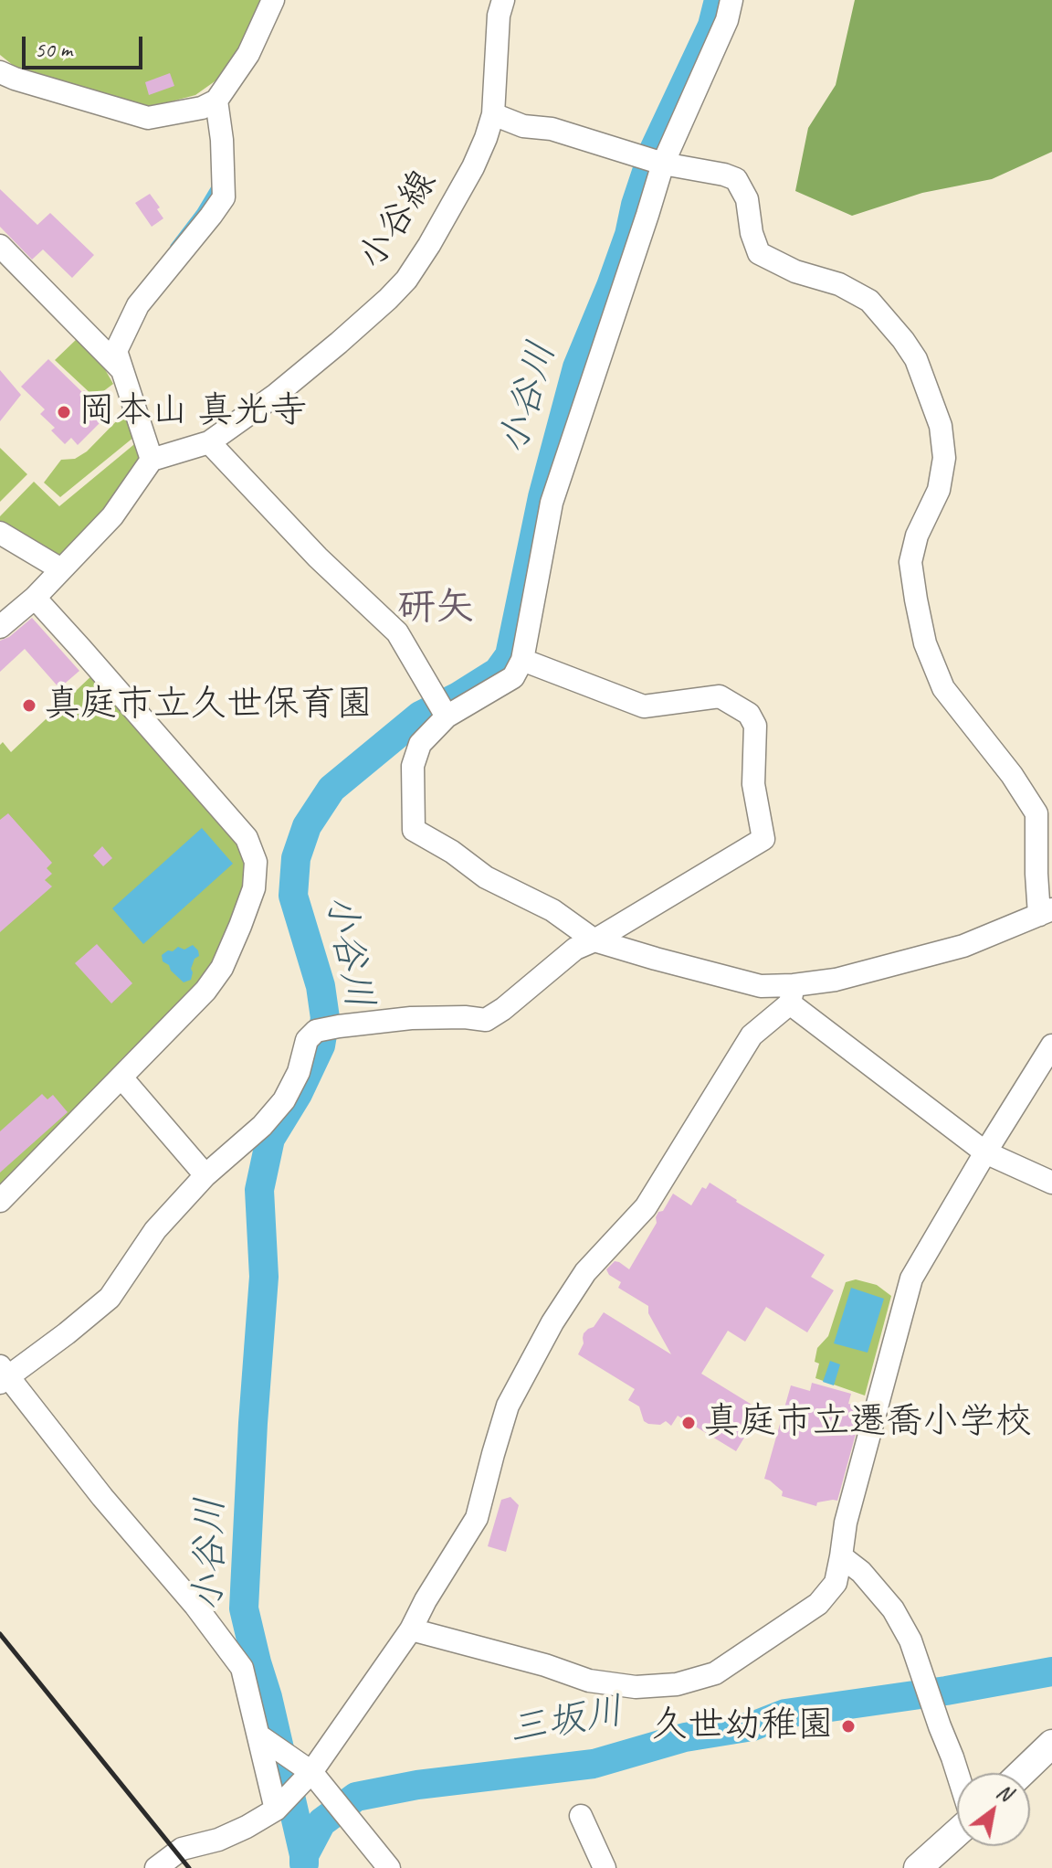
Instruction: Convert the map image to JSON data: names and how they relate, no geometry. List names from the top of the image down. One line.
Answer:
{"streets":{"street":["小谷線"]},"districts":["研矢"],"water":["小谷川","三坂川"],"places":["岡本山 真光寺","真庭市立久世保育園","真庭市立遷喬小学校","久世幼稚園"],"scale_bar":"50 m","north":"top right"}
